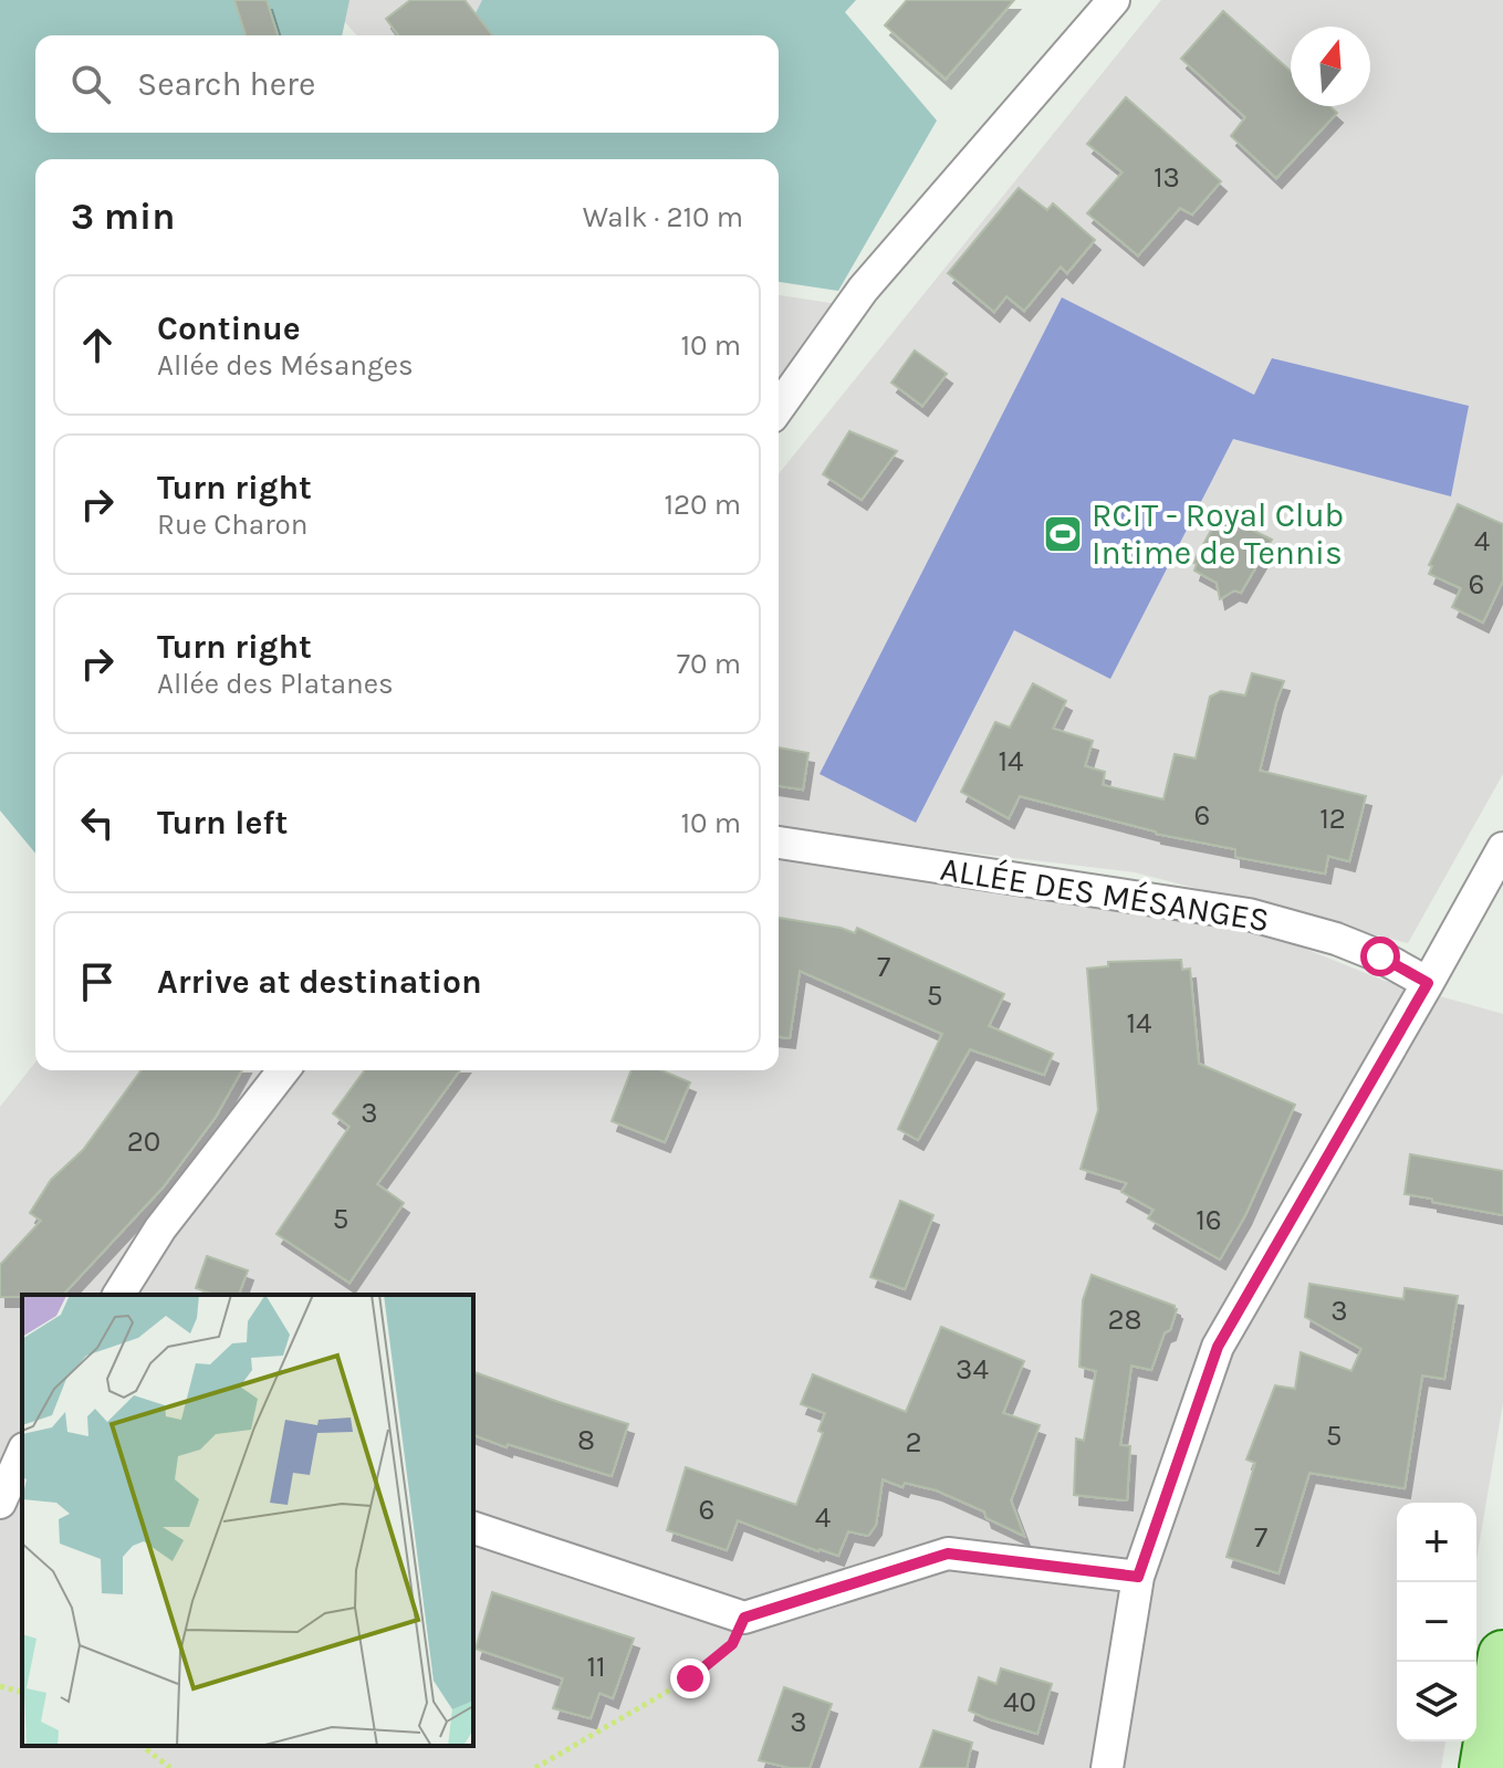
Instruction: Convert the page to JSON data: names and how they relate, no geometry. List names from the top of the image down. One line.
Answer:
{"streets":{"street":["ALLÉE DES MÉSANGES"]},"places":{"sports":["RCIT - Royal Club Intime de Tennis"]},"house_numbers":["13","4","6","14","6","12","7","5","14","3","20","5","16","3","28","34","5","8","2","6","4","7","11","40","3"],"north":"top","page":{"search":"Search here","heading":["3 min","Walk · 210 m"],"list":[["Continue","Allée des Mésanges","10 m"],["Turn right","Rue Charon","120 m"],["Turn right","Allée des Platanes","70 m"],["Turn left","10 m"],"Arrive at destination"],"map_buttons":["+","−"]}}
